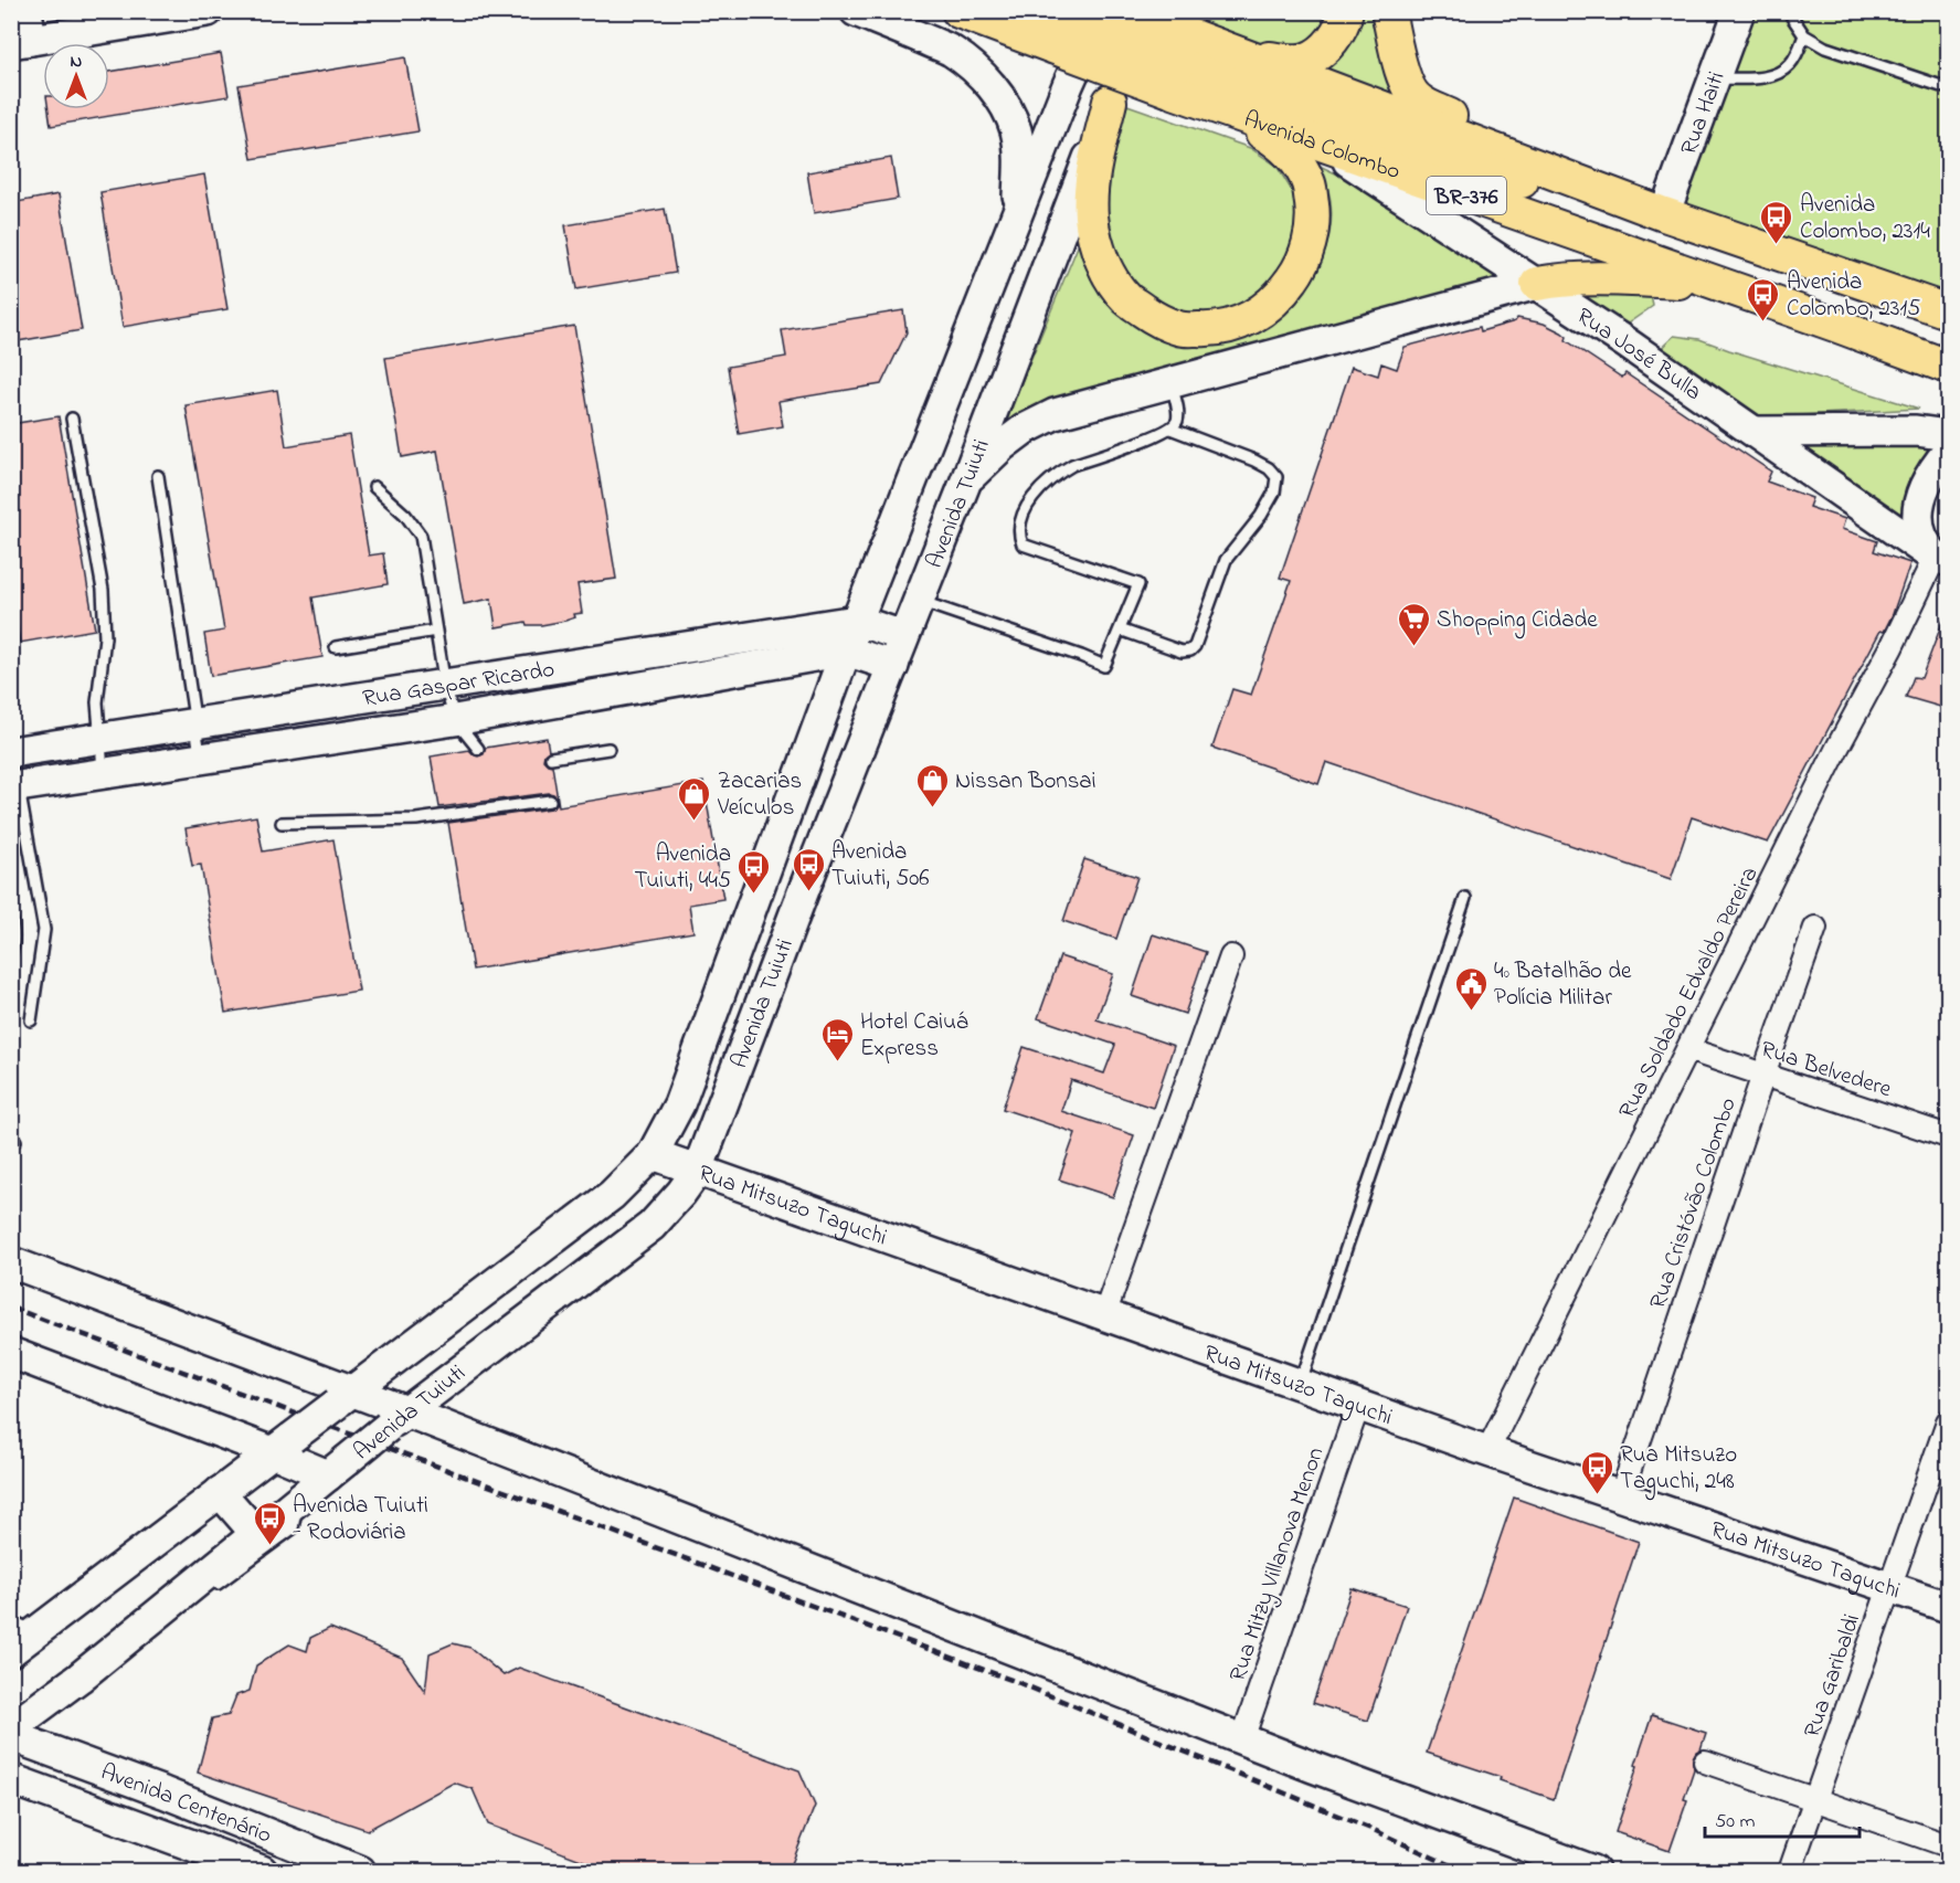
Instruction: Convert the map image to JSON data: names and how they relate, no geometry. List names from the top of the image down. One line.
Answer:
{"streets":{"main road":["Rua Haiti","Avenida Colombo","BR-376","Rua José Bulla","Avenida Tuiuti","Rua Gaspar Ricardo","Rua Mitsuzo Taguchi","Avenida Centenário"],"street":["Rua Soldado Edvaldo Pereira","Rua Belvedere","Rua Cristóvão Colombo","Rua Mitzy Villanova Menon","Rua Garibaldi"]},"crossings":[["Rua Haiti","Avenida Colombo"],["Avenida Colombo","Rua José Bulla"],["Rua José Bulla","Rua Soldado Edvaldo Pereira"],["Avenida Tuiuti","Rua Gaspar Ricardo"],["Avenida Tuiuti","Rua Mitsuzo Taguchi"],["Rua Soldado Edvaldo Pereira","Rua Belvedere"],["Rua Soldado Edvaldo Pereira","Rua Mitsuzo Taguchi"],["Rua Belvedere","Rua Cristóvão Colombo"],["Rua Cristóvão Colombo","Rua Mitsuzo Taguchi"],["Rua Mitsuzo Taguchi","Rua Mitzy Villanova Menon"],["Rua Mitsuzo Taguchi","Rua Garibaldi"]],"places":{"bus stop":["Avenida Colombo, 2314","Avenida Colombo, 2315","Avenida Tuiuti, 506","Avenida Tuiuti, 445","Rua Mitsuzo Taguchi, 248","Avenida Tuiuti - Rodoviária"],"supermarket":["Shopping Cidade"],"shop":["Nissan Bonsai","Zacarias Veículos"],"public building":["4º Batalhão de Polícia Militar"],"hotel":["Hotel Caiuá Express"]},"scale_bar":"50 m","north":"top"}
